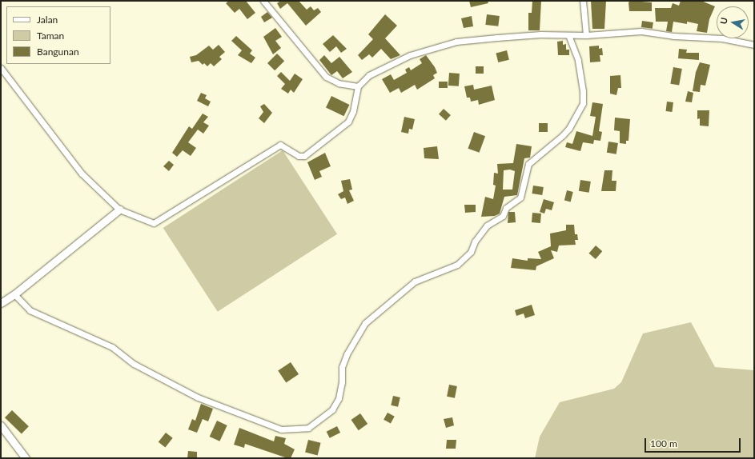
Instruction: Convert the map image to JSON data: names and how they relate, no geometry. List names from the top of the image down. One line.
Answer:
{"legend":["Jalan","Taman","Bangunan"],"scale_bar":"100 m","north":"left"}
